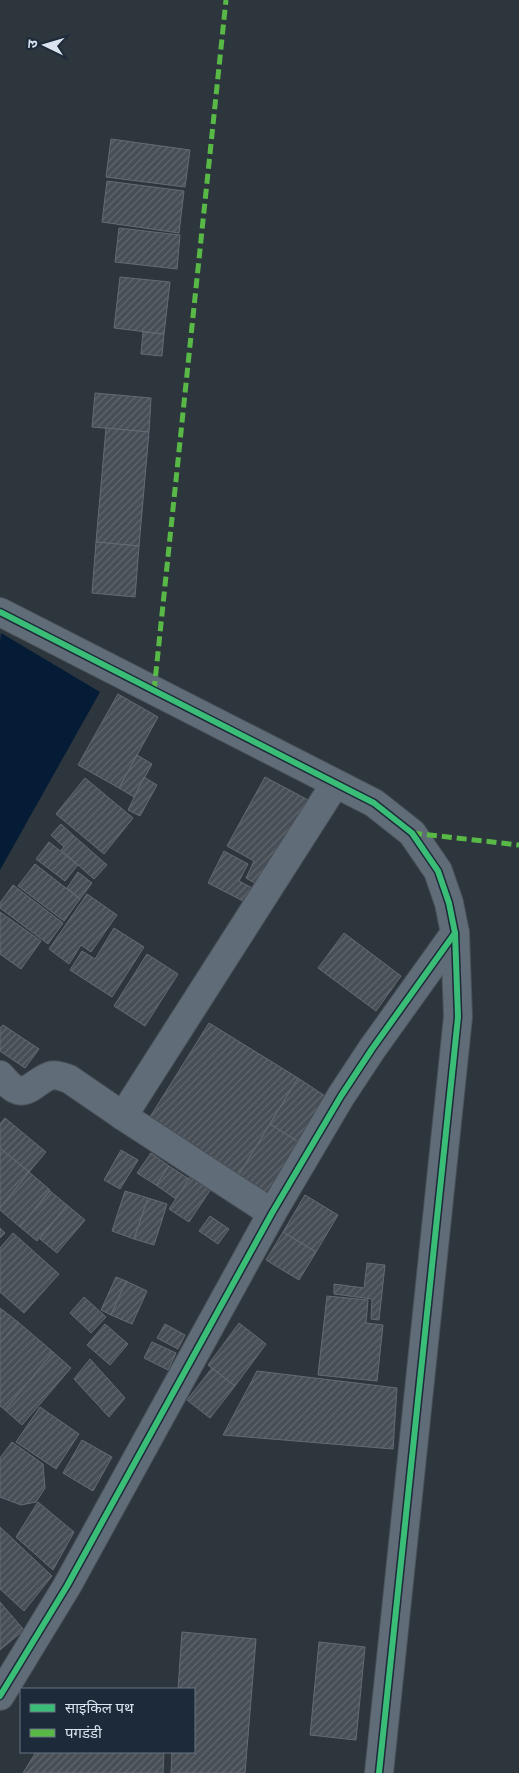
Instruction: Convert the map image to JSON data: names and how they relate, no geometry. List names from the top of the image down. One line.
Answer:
{"legend":["साइकिल पथ","पगडंडी"],"north":"left"}
